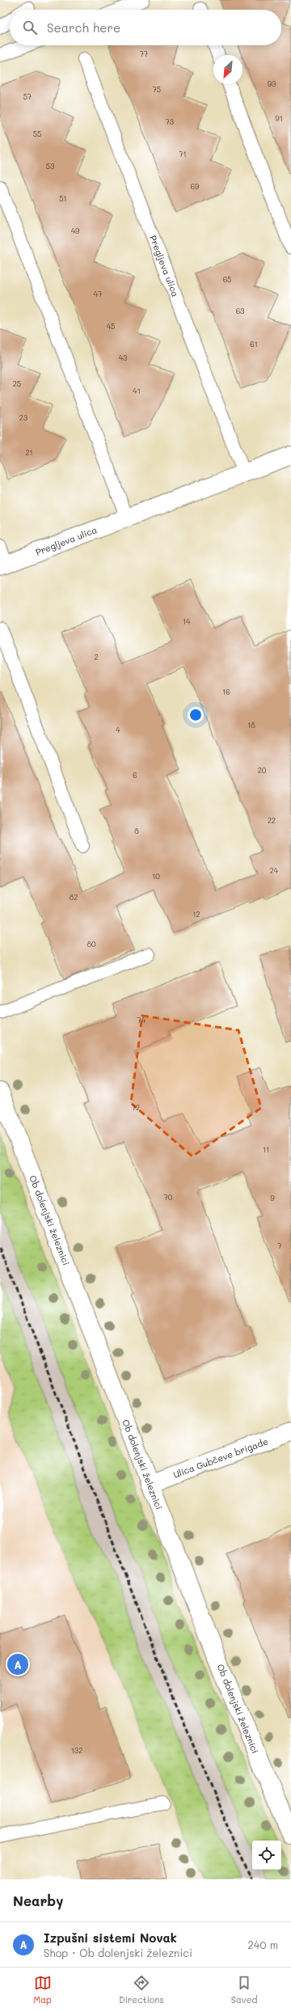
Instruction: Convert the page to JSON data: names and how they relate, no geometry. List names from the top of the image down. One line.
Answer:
{"streets":{"street":["Pregljeva ulica","Ob dolenjski železnici","Ulica Gubčeve brigade"]},"crossings":[["Ob dolenjski železnici","Ulica Gubčeve brigade"]],"house_numbers":["77","93","75","57","91","73","55","71","53","69","51","49","65","47","63","45","61","43","25","41","23","21","14","2","16","18","4","20","6","22","8","24","10","82","12","80","74","72","11","70","9","7","132"],"north":"bottom left","page":{"search":"Search here","pins":"A","heading":"Nearby","list":[{"mark":"A","name":"Izpušni sistemi Novak","note":"Shop · Ob dolenjski železnici","value":"240 m"}],"nav":["Map","Directions","Saved"]}}
